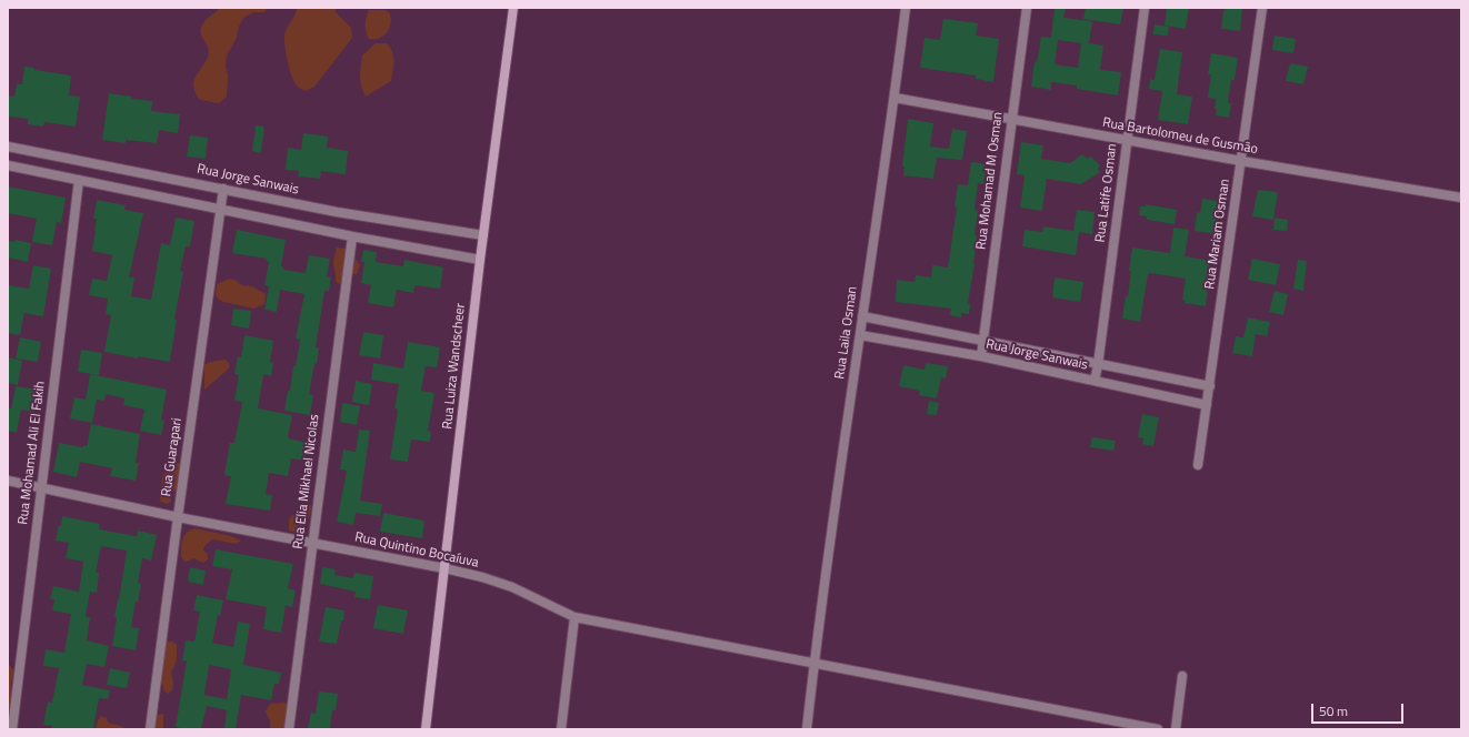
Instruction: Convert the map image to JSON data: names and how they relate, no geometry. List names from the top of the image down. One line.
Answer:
{"streets":{"main road":["Rua Luiza Wandscheer"],"street":["Rua Bartolomeu de Gusmão","Rua Jorge Sanwais","Rua Mohamad M Osman","Rua Latife Osman","Rua Mariam Osman","Rua Laila Osman","Rua Mohamad Ali El Fakih","Rua Guarapari","Rua Elia Mikhael Nicolas","Rua Quintino Bocaíuva"]},"crossings":[["Rua Bartolomeu de Gusmão","Rua Mohamad M Osman"],["Rua Bartolomeu de Gusmão","Rua Latife Osman"],["Rua Bartolomeu de Gusmão","Rua Mariam Osman"],["Rua Bartolomeu de Gusmão","Rua Laila Osman"],["Rua Jorge Sanwais","Rua Mohamad M Osman"],["Rua Jorge Sanwais","Rua Latife Osman"],["Rua Jorge Sanwais","Rua Mariam Osman"],["Rua Jorge Sanwais","Rua Laila Osman"],["Rua Jorge Sanwais","Rua Luiza Wandscheer"],["Rua Jorge Sanwais","Rua Guarapari"],["Rua Laila Osman","Rua Quintino Bocaíuva"],["Rua Luiza Wandscheer","Rua Quintino Bocaíuva"],["Rua Mohamad Ali El Fakih","Rua Quintino Bocaíuva"],["Rua Guarapari","Rua Quintino Bocaíuva"],["Rua Elia Mikhael Nicolas","Rua Quintino Bocaíuva"]],"scale_bar":"50 m"}
